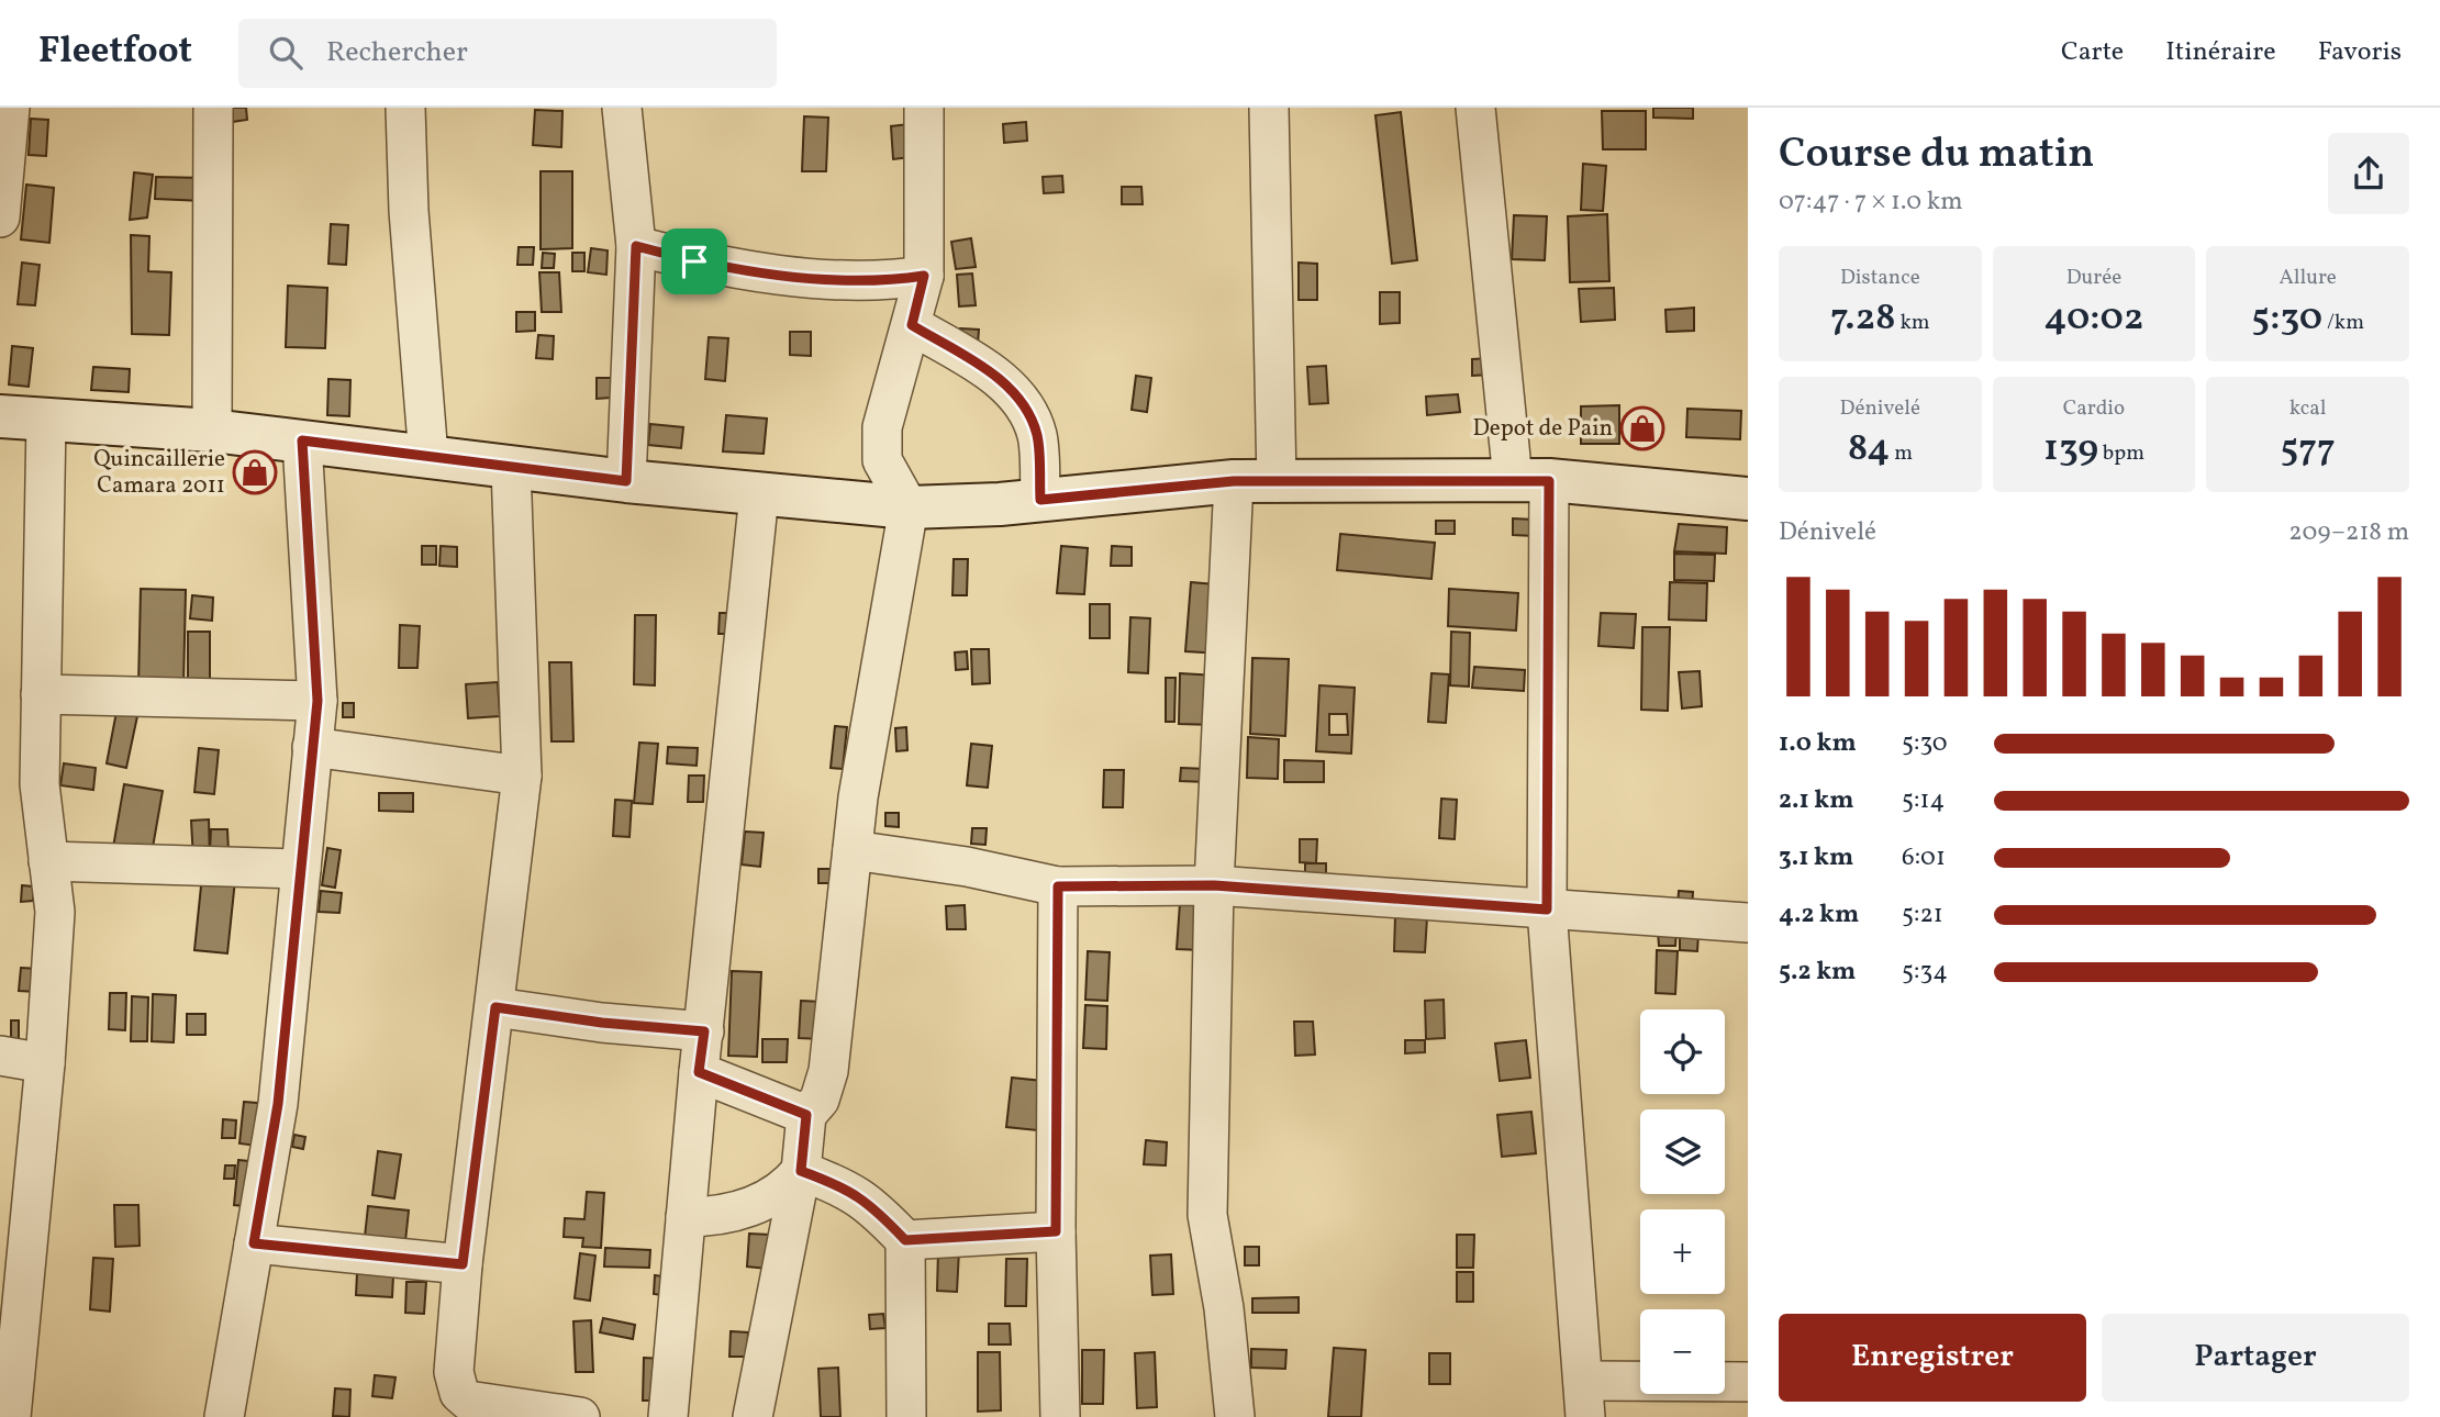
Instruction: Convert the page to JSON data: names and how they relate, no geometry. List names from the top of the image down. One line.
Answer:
{"places":{"shop":["Depot de Pain","Quincaillerie Camara 2011"]},"page":{"header":"Fleetfoot","search":"Rechercher","nav":["Carte","Itinéraire","Favoris"],"heading":["Course du matin","07:47 · 7 × 1.0 km"],"stats":[["Distance","7.28 km"],["Durée","40:02"],["Allure","5:30 /km"],["Dénivelé","84 m"],["Cardio","139 bpm"],["kcal","577"]],"chart":["Dénivelé","209–218 m"],"list":[{"name":"1.0 km","note":"5:30"},{"name":"2.1 km","note":"5:14"},{"name":"3.1 km","note":"6:01"},{"name":"4.2 km","note":"5:21"},{"name":"5.2 km","note":"5:34"}],"map_buttons":["+","−"],"buttons":["Enregistrer","Partager"]}}
